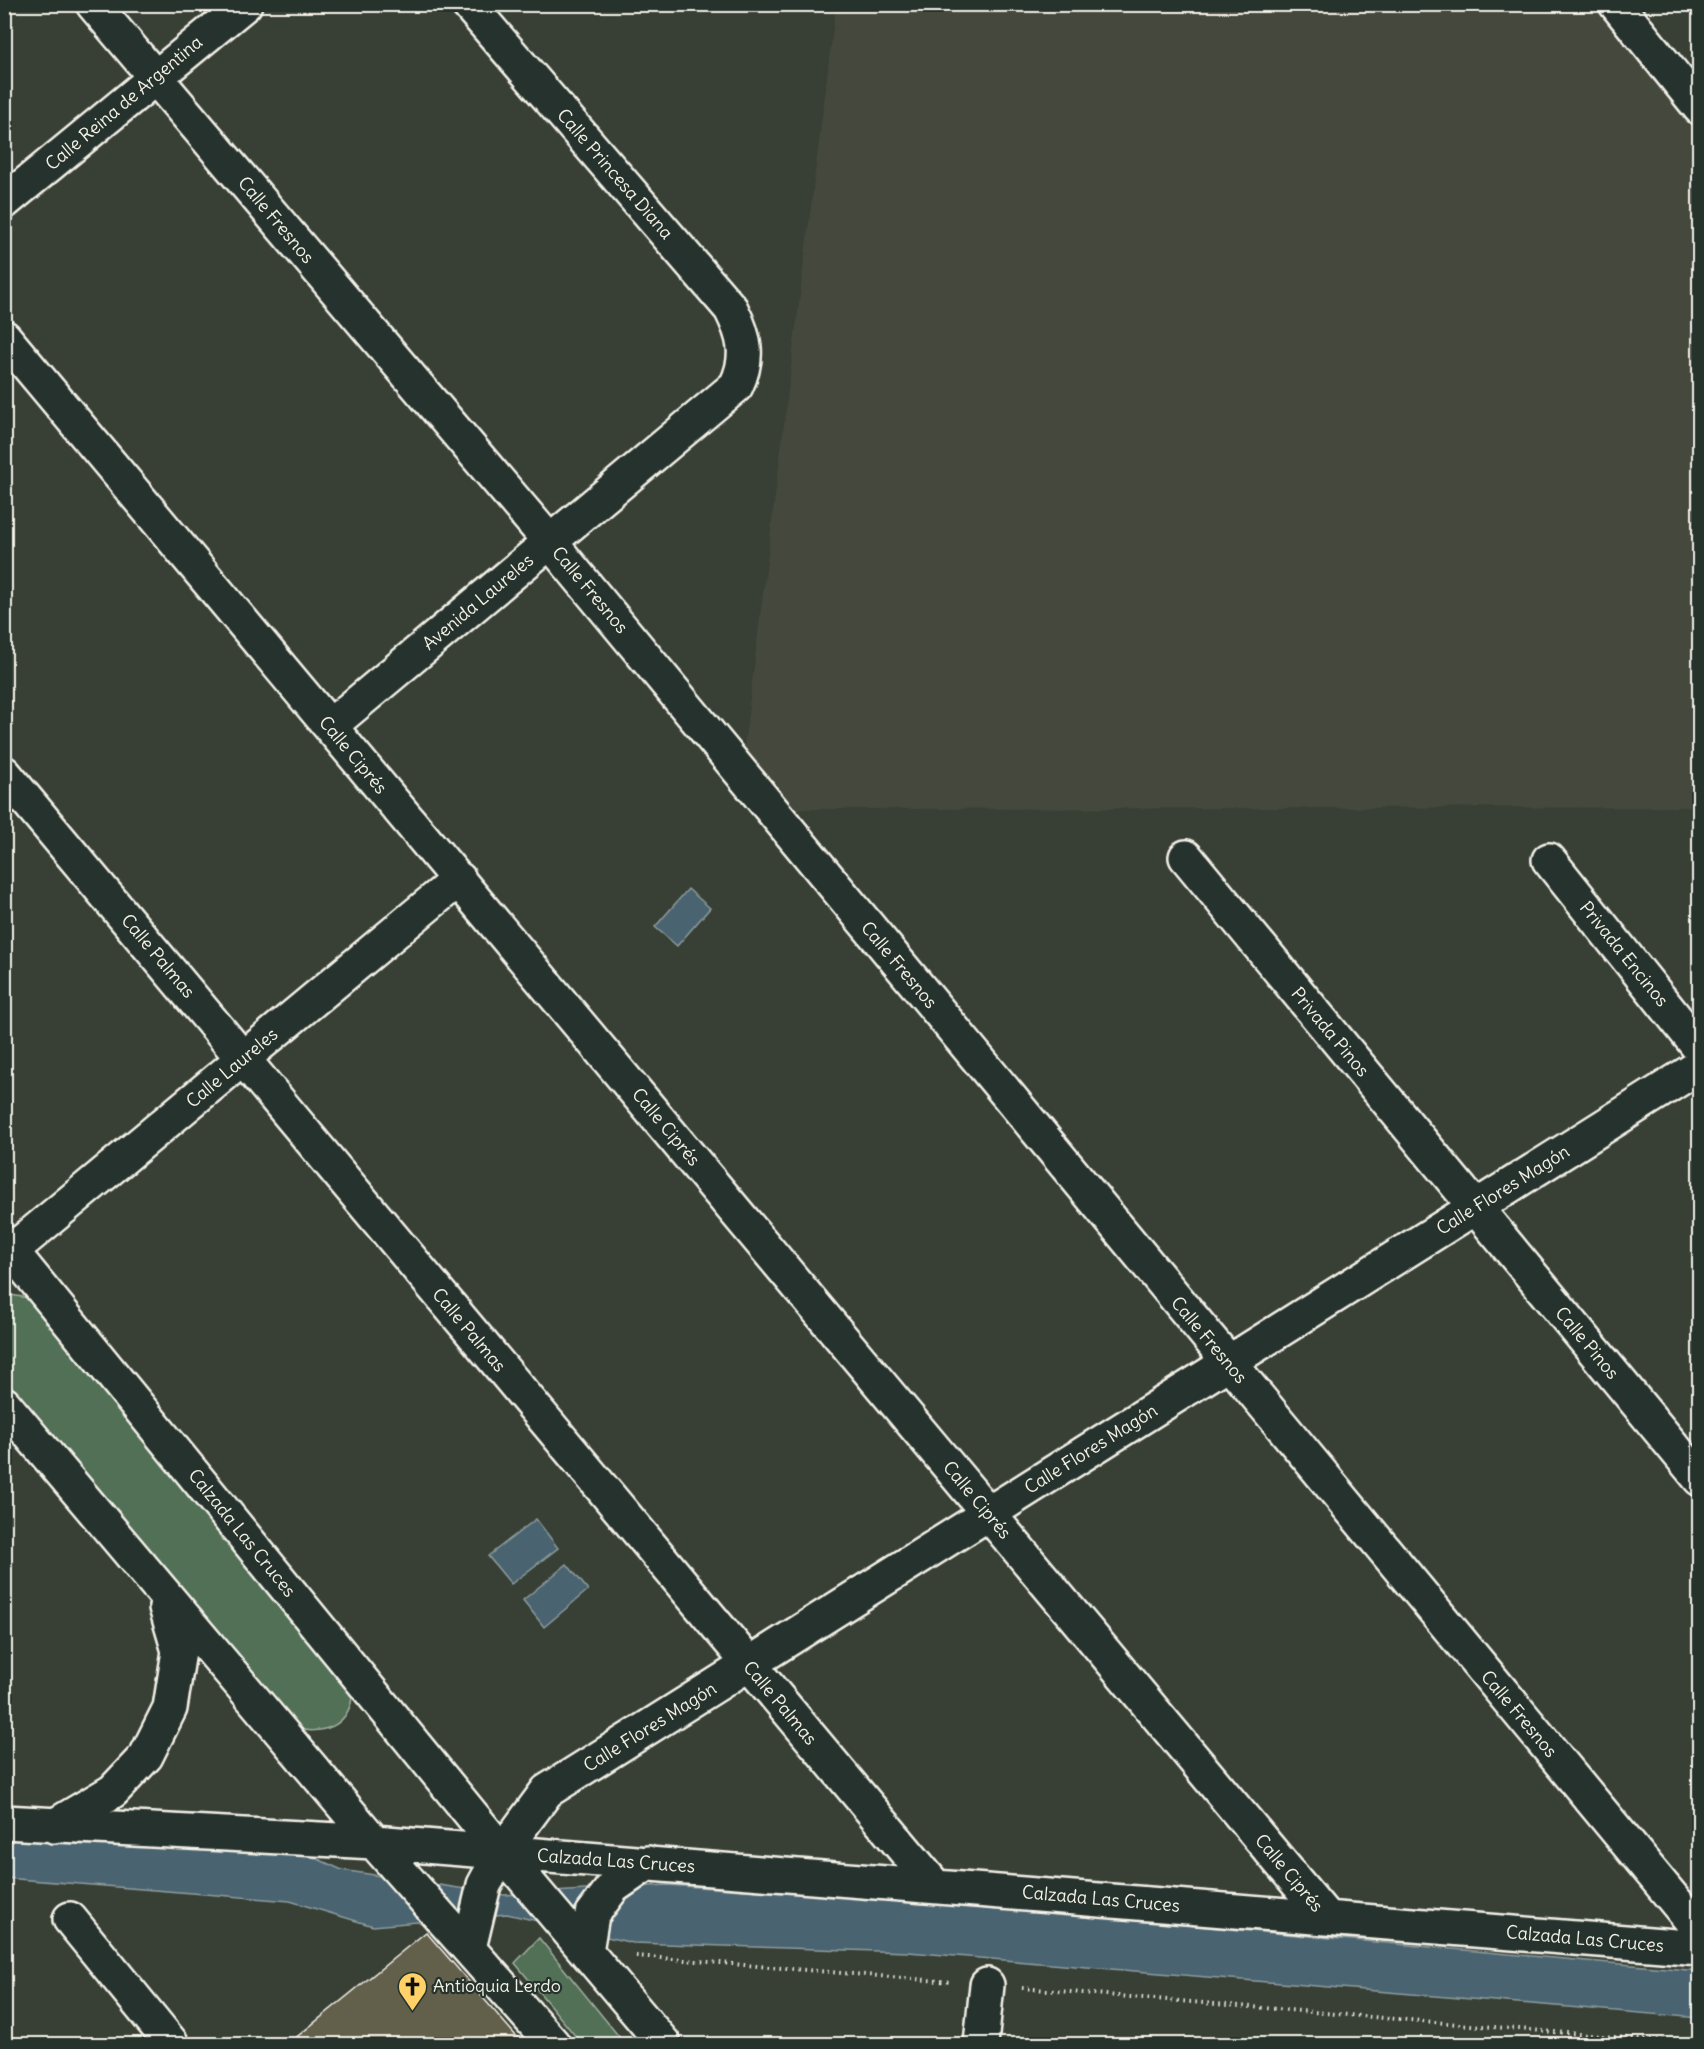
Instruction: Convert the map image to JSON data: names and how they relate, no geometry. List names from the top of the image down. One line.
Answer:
{"streets":{"street":["Calle Reina de Argentina","Calle Princesa Diana","Calle Fresnos","Avenida Laureles","Calle Ciprés","Privada Encinos","Calle Palmas","Privada Pinos","Calle Laureles","Calle Flores Magón","Calle Pinos","Calzada Las Cruces"]},"crossings":[["Calle Reina de Argentina","Calle Fresnos"],["Calle Princesa Diana","Avenida Laureles"],["Calle Fresnos","Avenida Laureles"],["Calle Fresnos","Calle Flores Magón"],["Avenida Laureles","Calle Ciprés"],["Calle Ciprés","Calle Laureles"],["Calle Ciprés","Calle Flores Magón"],["Calle Ciprés","Calzada Las Cruces"],["Calle Palmas","Calle Laureles"],["Calle Palmas","Calle Flores Magón"],["Calle Palmas","Calzada Las Cruces"],["Privada Pinos","Calle Flores Magón"],["Privada Pinos","Calle Pinos"],["Calle Laureles","Calzada Las Cruces"],["Calle Flores Magón","Calle Pinos"],["Calle Flores Magón","Calzada Las Cruces"]],"places":{"church":["Antioquia Lerdo"]}}
